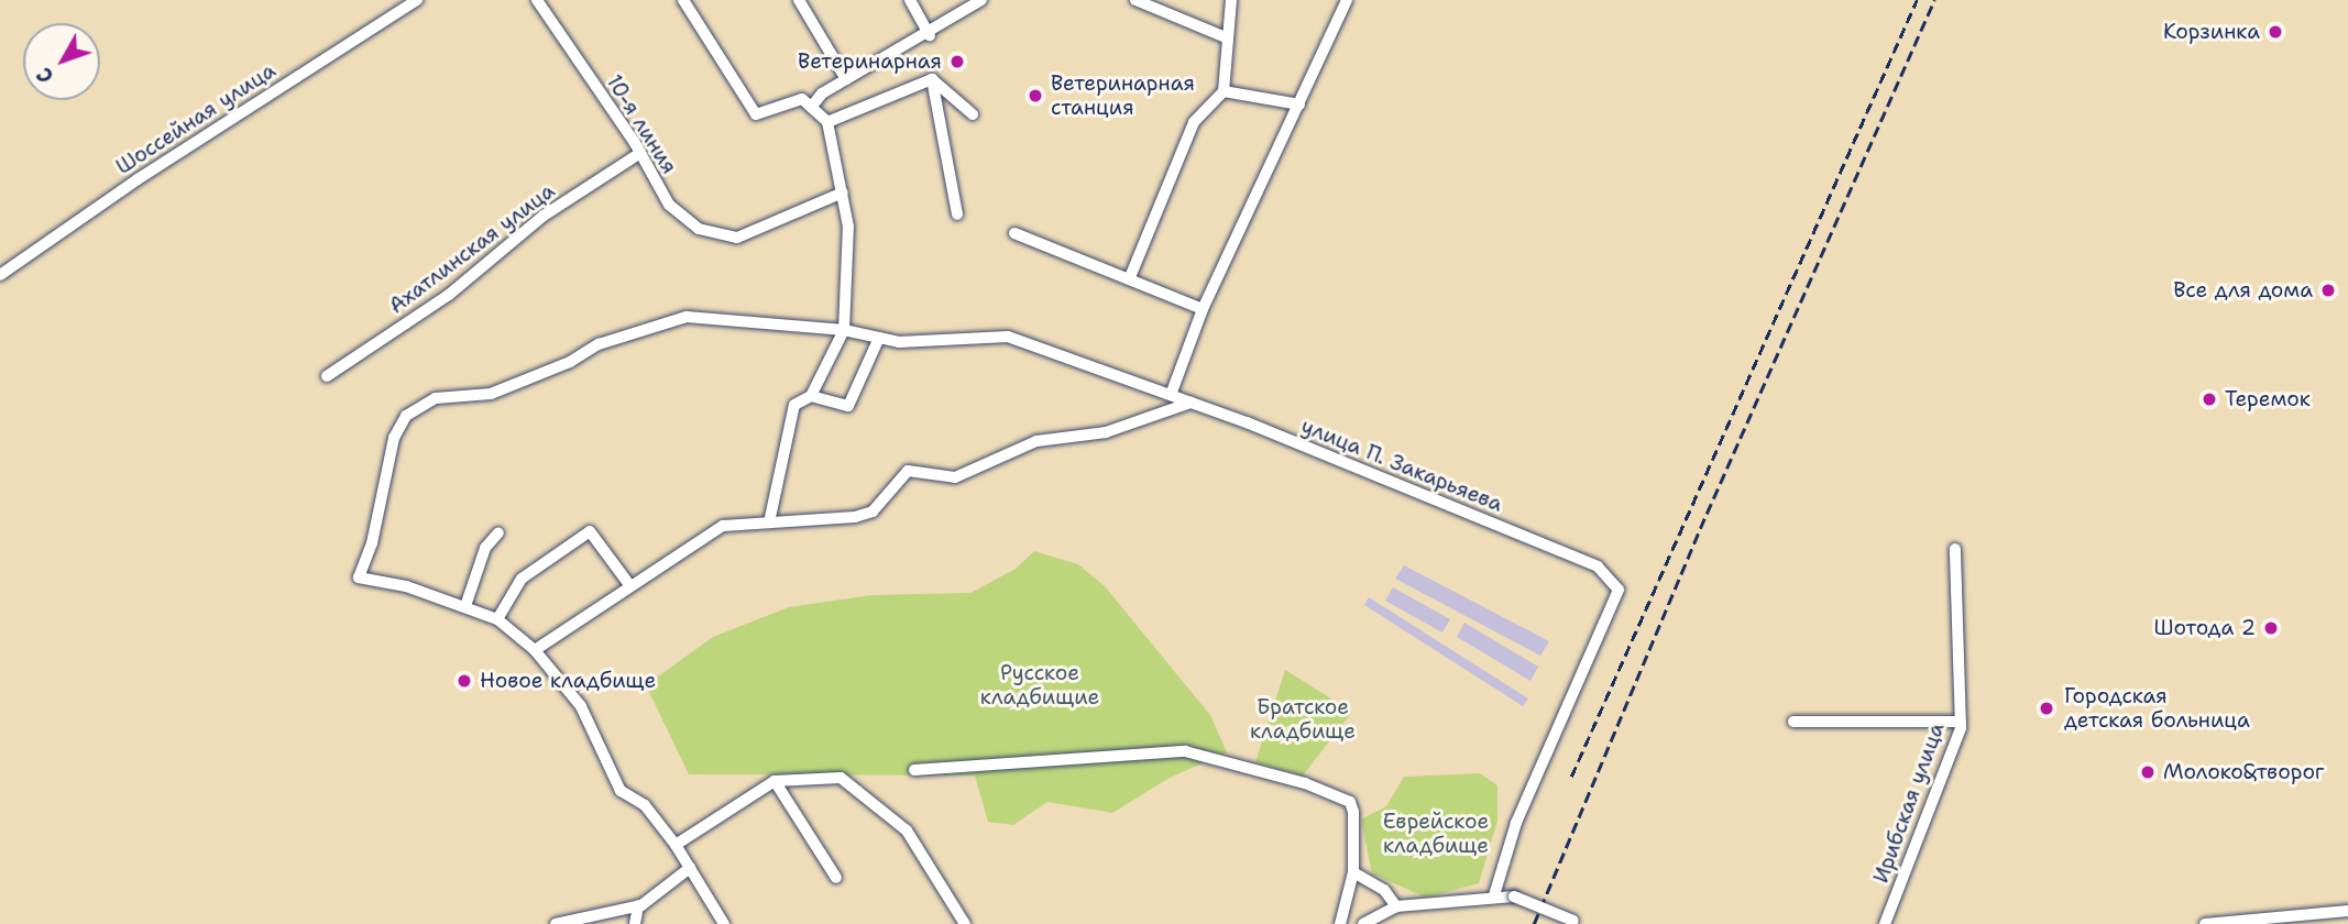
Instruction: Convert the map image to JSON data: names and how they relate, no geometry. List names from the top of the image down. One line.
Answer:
{"streets":{"street":["Шоссейная улица","10-я линия","Ахатлинская улица","улица П. Закарьяева","Ирибская улица"]},"crossings":[["10-я линия","Ахатлинская улица"]],"parks":["Русское кладбищие","Братское кладбище","Еврейское кладбище"],"places":["Корзинка","Ветеринарная","Ветеринарная станция","Все для дома","Теремок","Шотода 2","Новое кладбище","Городская детская больница","Молоко&творог"],"north":"bottom left"}
